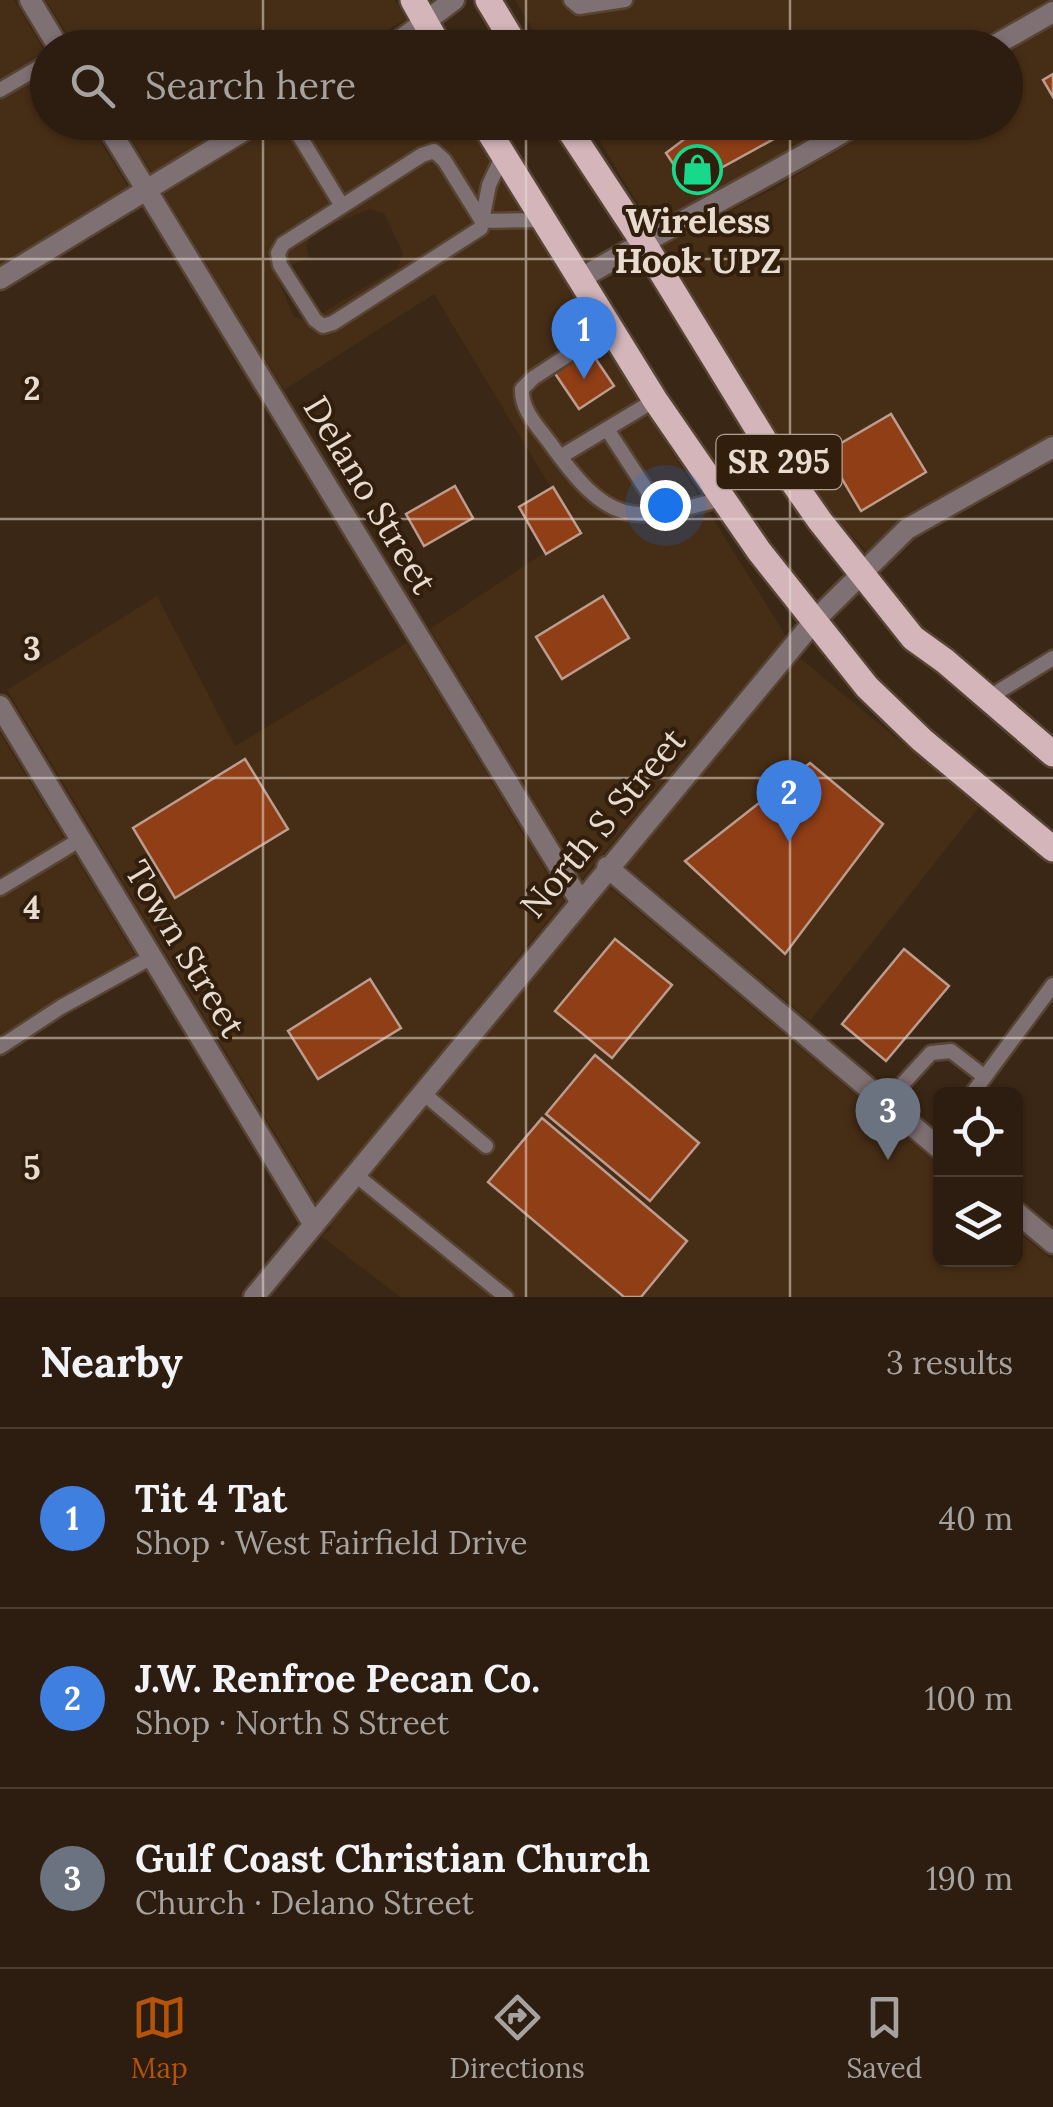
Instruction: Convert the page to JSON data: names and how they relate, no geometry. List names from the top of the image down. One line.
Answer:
{"streets":{"main road":["SR 295"],"street":["Delano Street","North S Street","Town Street"]},"crossings":[["SR 295","North S Street"],["Delano Street","North S Street"],["North S Street","Town Street"]],"places":{"shop":["Wireless Hook UPZ"]},"page":{"search":"Search here","pins":["1","2","3"],"heading":["Nearby","3 results"],"list":[{"mark":"1","name":"Tit 4 Tat","note":"Shop · West Fairfield Drive","value":"40 m"},{"mark":"2","name":"J.W. Renfroe Pecan Co.","note":"Shop · North S Street","value":"100 m"},{"mark":"3","name":"Gulf Coast Christian Church","note":"Church · Delano Street","value":"190 m"}],"nav":["Map","Directions","Saved"]},"grid":{"rows":["2","3","4","5"]}}
